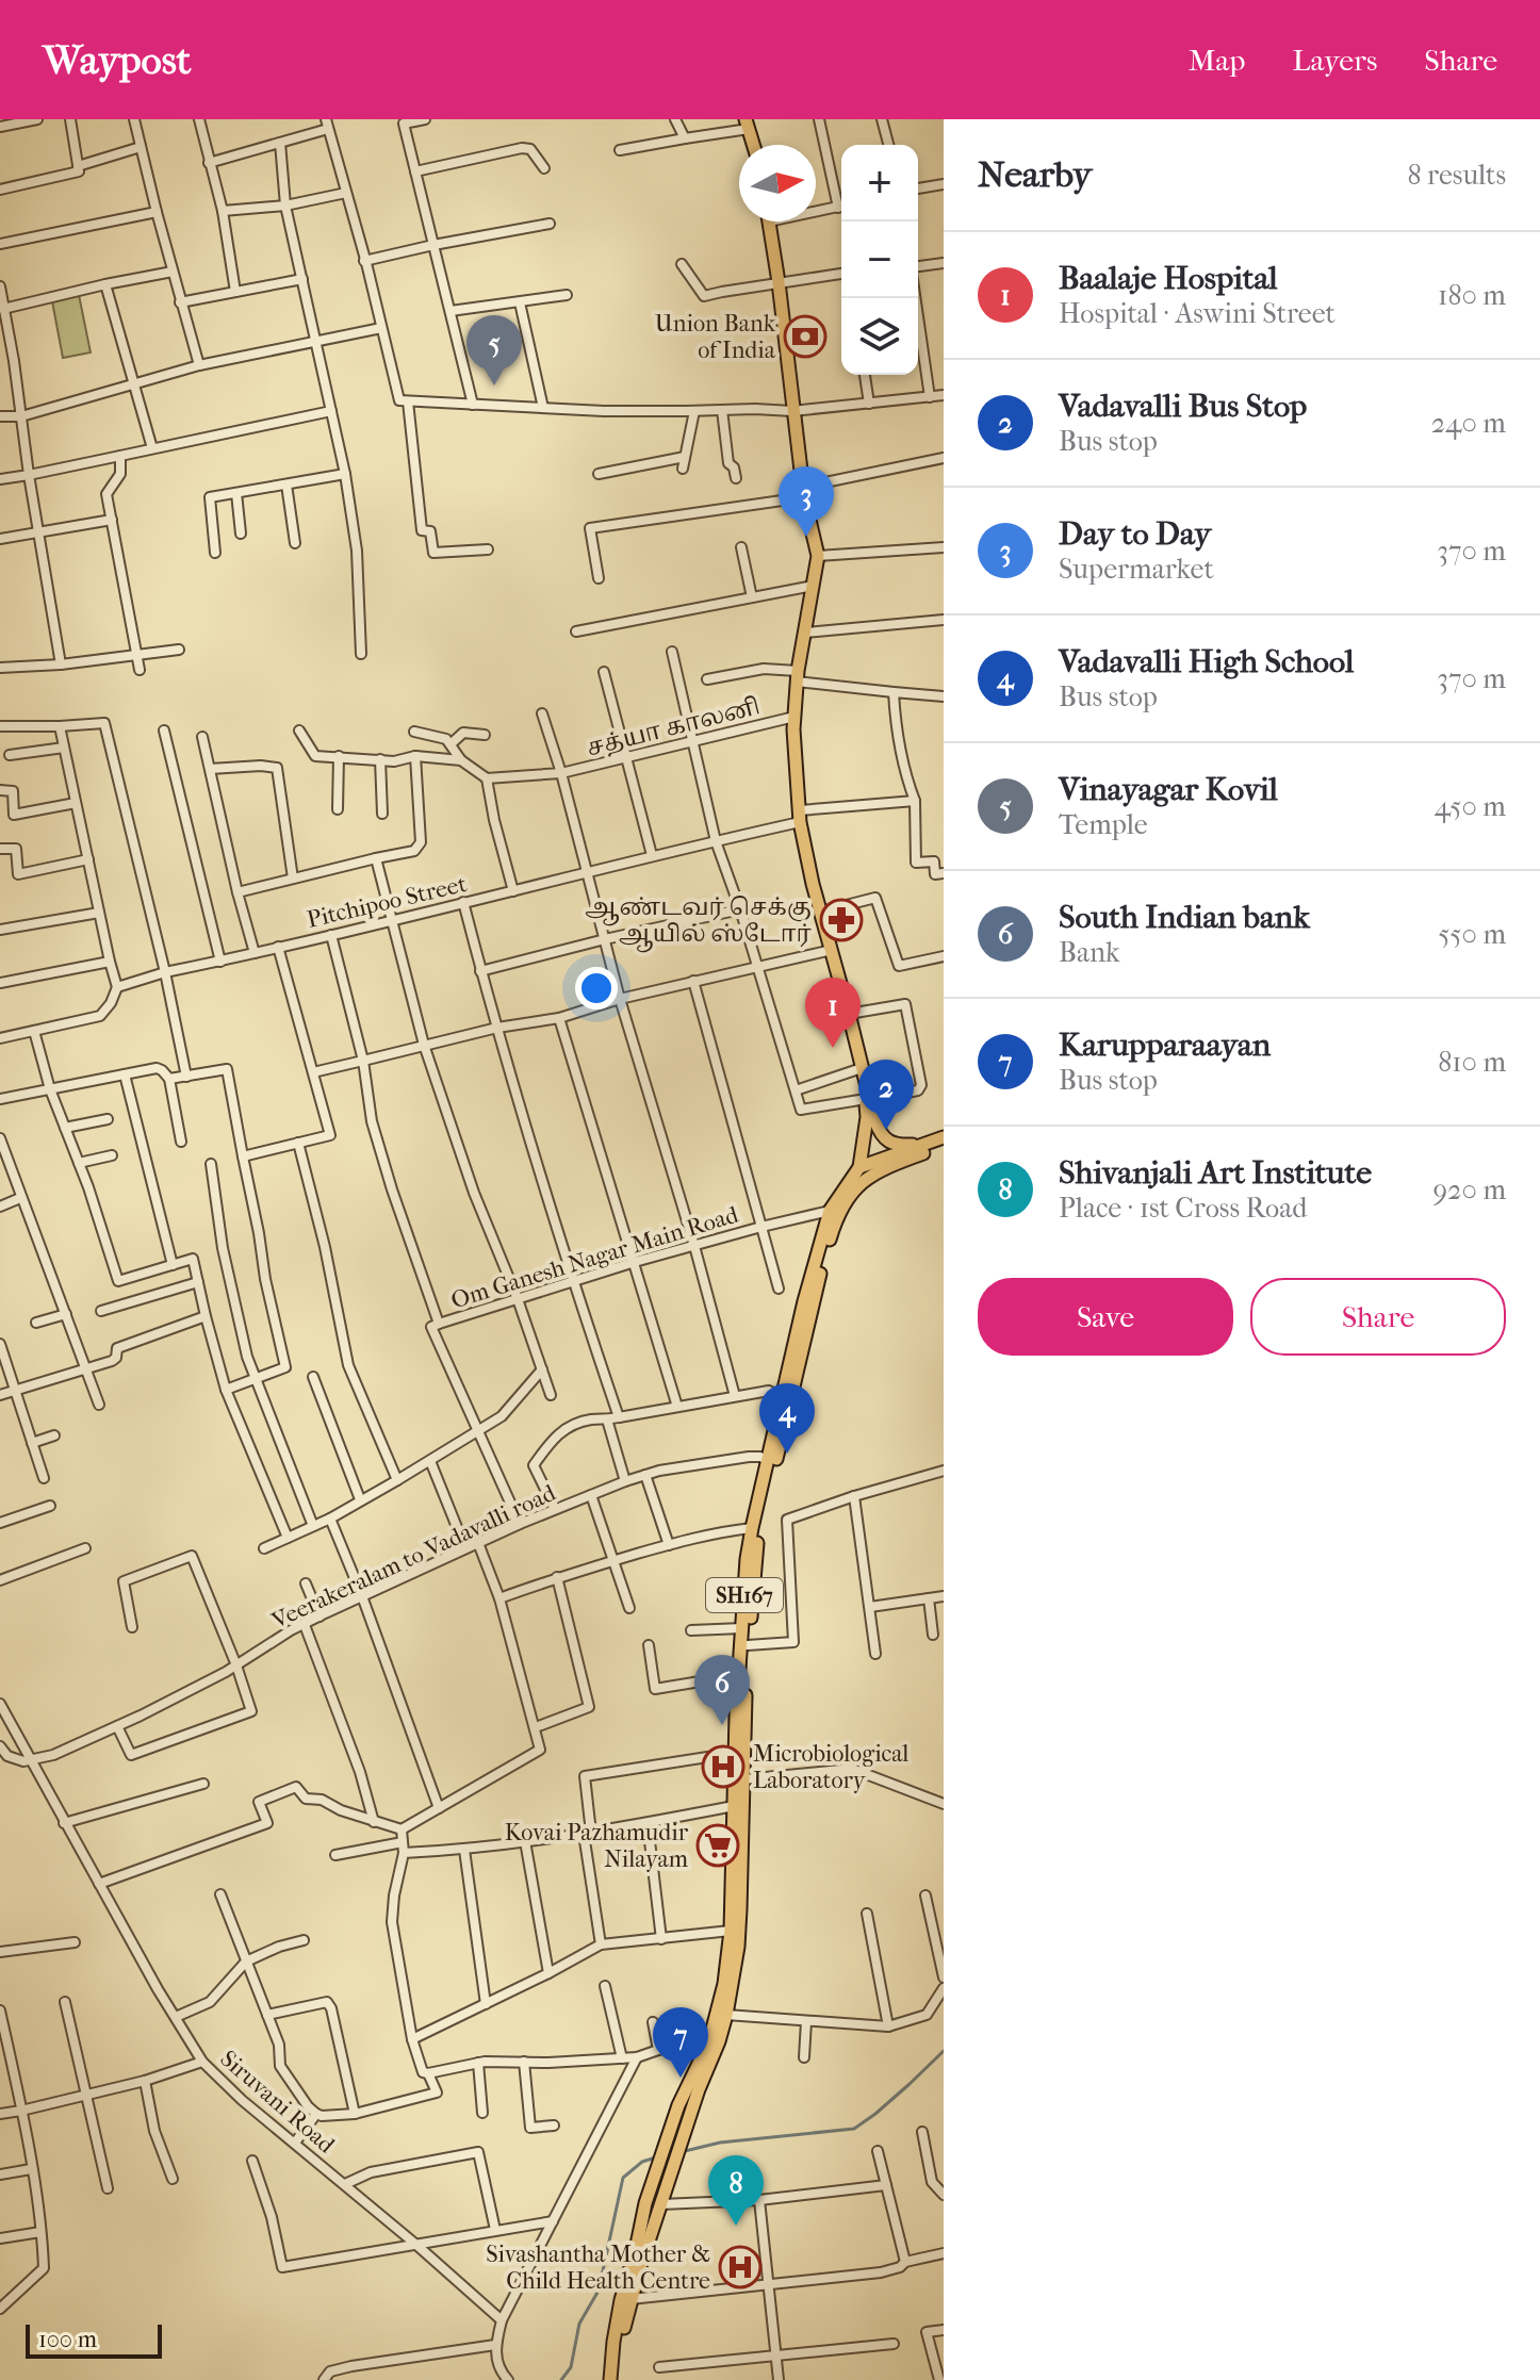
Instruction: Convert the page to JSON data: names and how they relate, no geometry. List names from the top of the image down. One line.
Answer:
{"streets":{"main road":["SH167"],"street":["சத்யா காலனி","Pitchipoo Street","Om Ganesh Nagar Main Road","Veerakeralam to Vadavalli road","Siruvani Road"]},"crossings":[["சத்யா காலனி","Pitchipoo Street"],["சத்யா காலனி","Om Ganesh Nagar Main Road"],["Pitchipoo Street","Om Ganesh Nagar Main Road"],["Om Ganesh Nagar Main Road","SH167"],["Veerakeralam to Vadavalli road","SH167"],["Veerakeralam to Vadavalli road","Siruvani Road"]],"places":{"bank":["Union Bank of India"],"pharmacy":["ஆண்டவர் செக்கு ஆயில் ஸ்டோர்"],"hospital":["Microbiological Laboratory","Sivashantha Mother & Child Health Centre"],"supermarket":["Kovai Pazhamudir Nilayam"]},"scale_bar":"100 m","north":"right","page":{"header":"Waypost","nav":["Map","Layers","Share"],"heading":["Nearby","8 results"],"map_buttons":["+","−"],"list":[{"mark":"1","name":"Baalaje Hospital","note":"Hospital · Aswini Street","value":"180 m"},{"mark":"2","name":"Vadavalli Bus Stop","note":"Bus stop","value":"240 m"},{"mark":"3","name":"Day to Day","note":"Supermarket","value":"370 m"},{"mark":"4","name":"Vadavalli High School","note":"Bus stop","value":"370 m"},{"mark":"5","name":"Vinayagar Kovil","note":"Temple","value":"450 m"},{"mark":"6","name":"South Indian bank","note":"Bank","value":"550 m"},{"mark":"7","name":"Karupparaayan","note":"Bus stop","value":"810 m"},{"mark":"8","name":"Shivanjali Art Institute","note":"Place · 1st Cross Road","value":"920 m"}],"pins":["5","3","1","2","4","6","7","8"],"buttons":["Save","Share"],"scale":"100 m"}}
